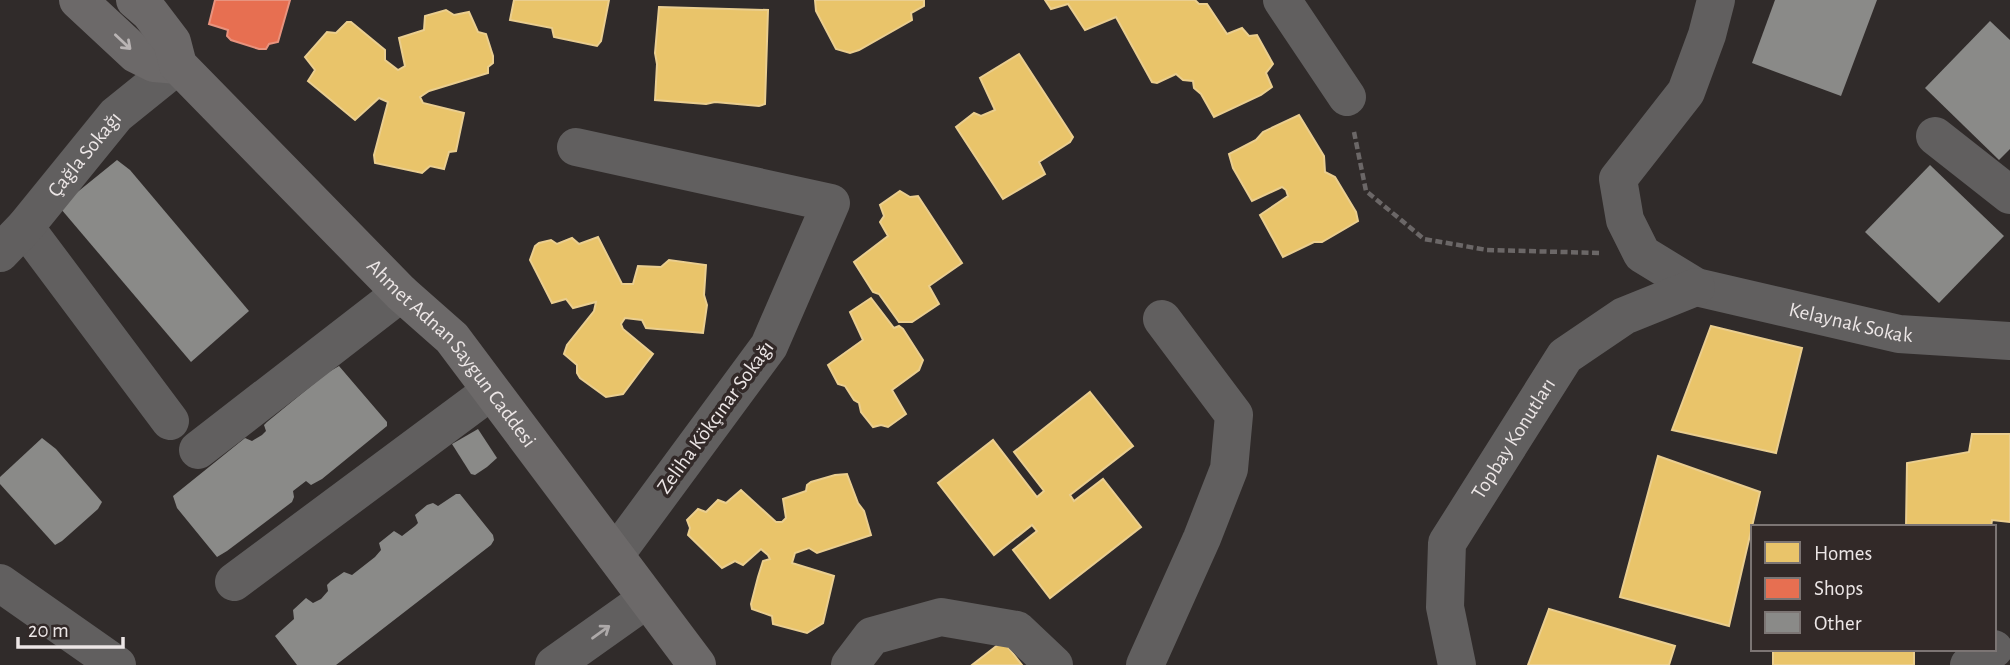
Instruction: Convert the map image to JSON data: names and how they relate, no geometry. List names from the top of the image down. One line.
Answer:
{"streets":{"main road":["Ahmet Adnan Saygun Caddesi"],"street":["Çağla Sokağı","Kelaynak Sokak","Zeliha Kökçınar Sokağı","Topbay Konutları"]},"crossings":[["Çağla Sokağı","Ahmet Adnan Saygun Caddesi"],["Kelaynak Sokak","Topbay Konutları"],["Ahmet Adnan Saygun Caddesi","Zeliha Kökçınar Sokağı"]],"legend":["Homes","Shops","Other"],"scale_bar":"20 m"}
